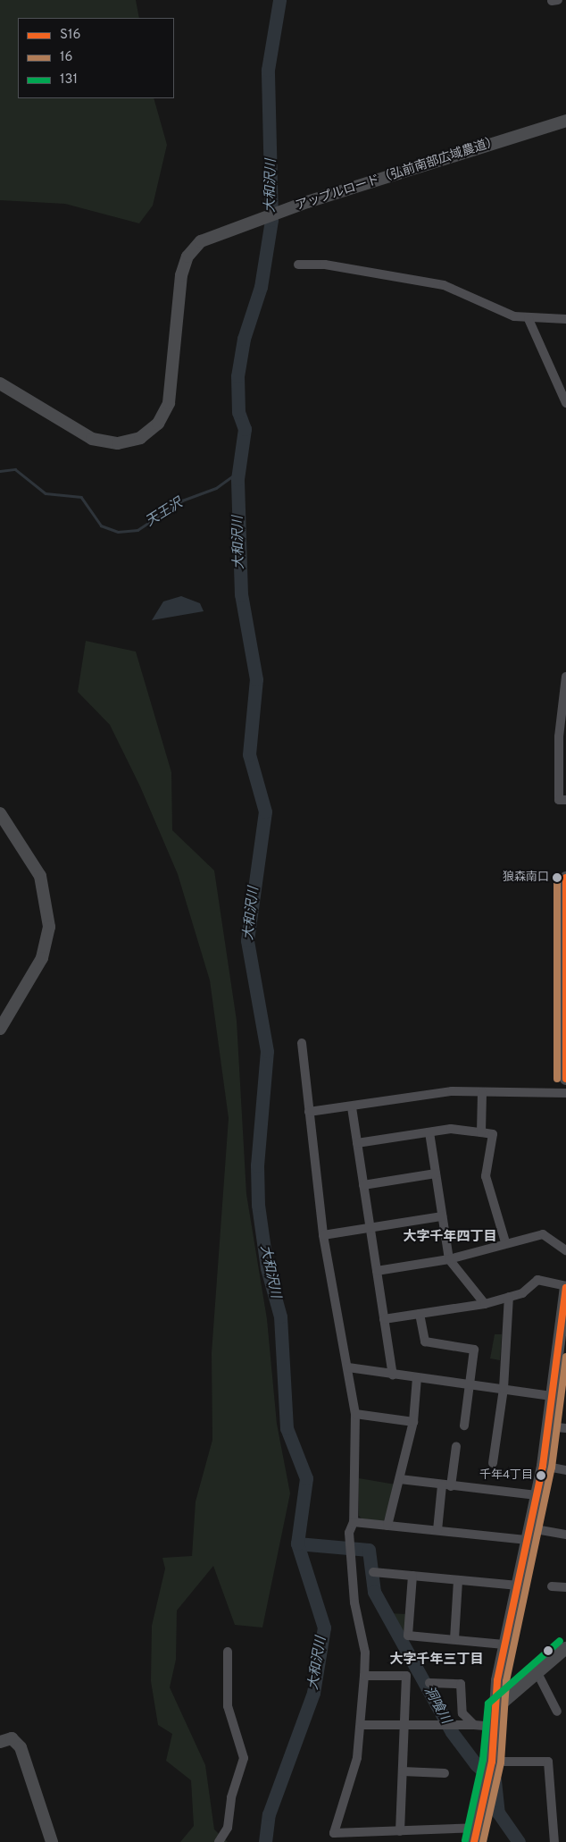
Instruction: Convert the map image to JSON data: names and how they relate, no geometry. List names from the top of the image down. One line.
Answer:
{"streets":{"street":["アップルロード（弘前南部広域農道）"]},"districts":["大字千年四丁目","大字千年三丁目"],"water":["大和沢川","天王沢","洞喰川"],"places":["狼森南口","千年4丁目"],"lines":["transit line S16","transit line 16","transit line 131"],"legend":["S16","16","131"]}
